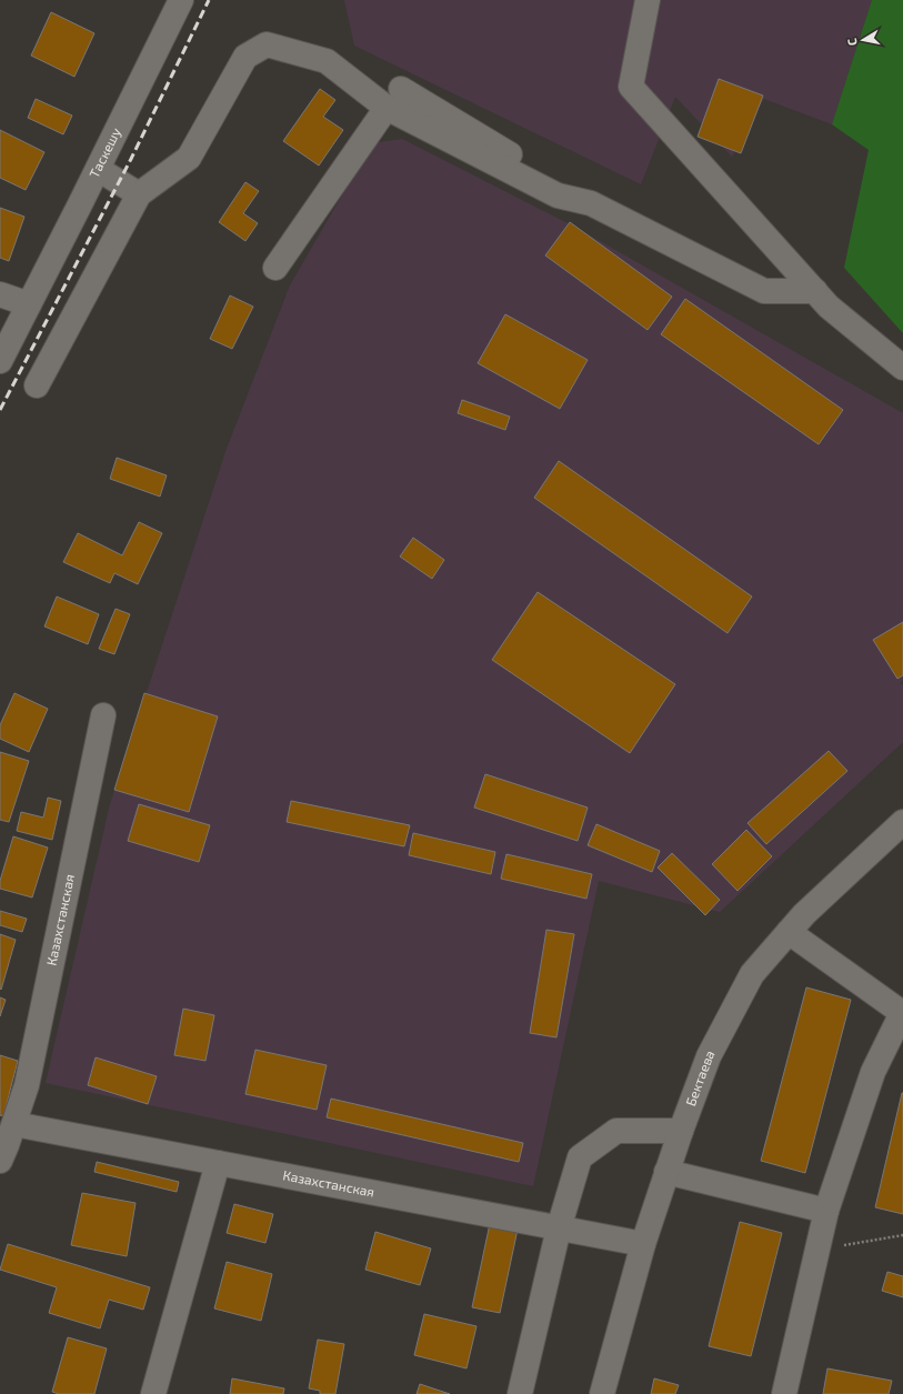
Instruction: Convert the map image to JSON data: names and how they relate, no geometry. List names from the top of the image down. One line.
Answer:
{"streets":{"street":["Таскешу","Казахстанская","Бектаева"]},"crossings":[["Казахстанская","Бектаева"]],"north":"left"}
